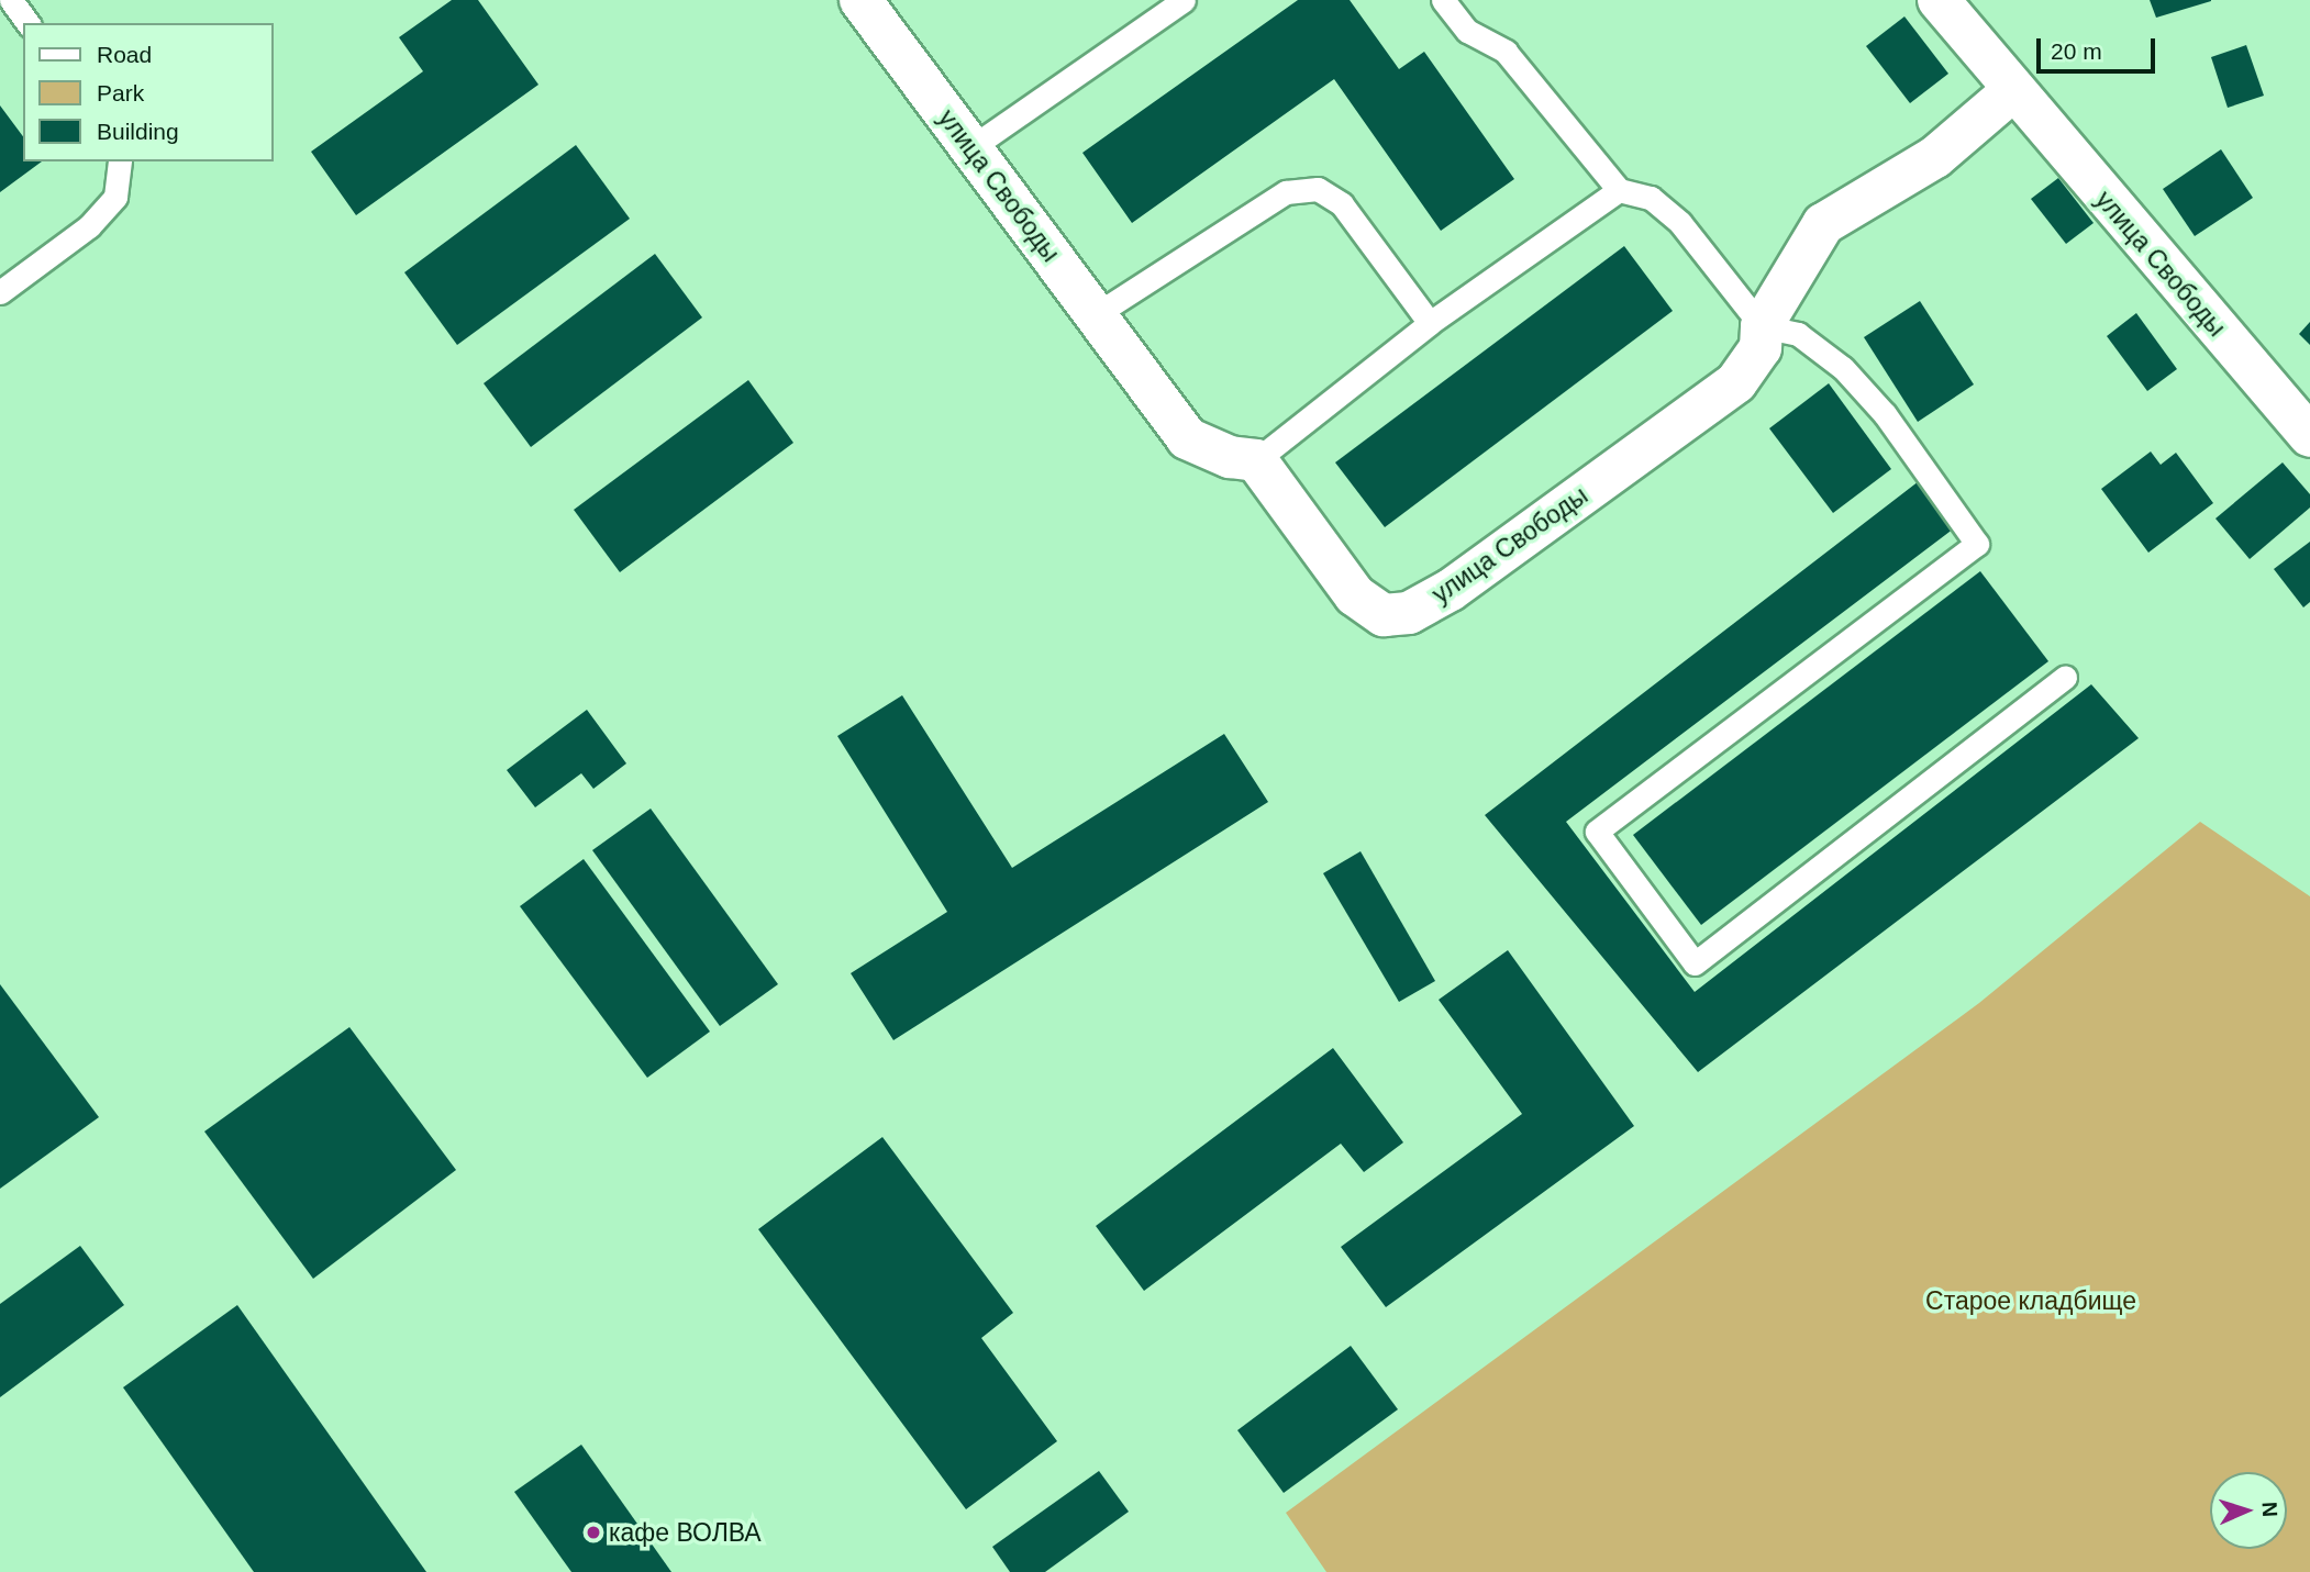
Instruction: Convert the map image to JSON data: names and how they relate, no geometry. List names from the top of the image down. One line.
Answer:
{"streets":{"street":["улица Свободы"]},"parks":["Старое кладбище"],"places":["кафе ВОЛВА"],"legend":["Road","Park","Building"],"scale_bar":"20 m","north":"right"}
